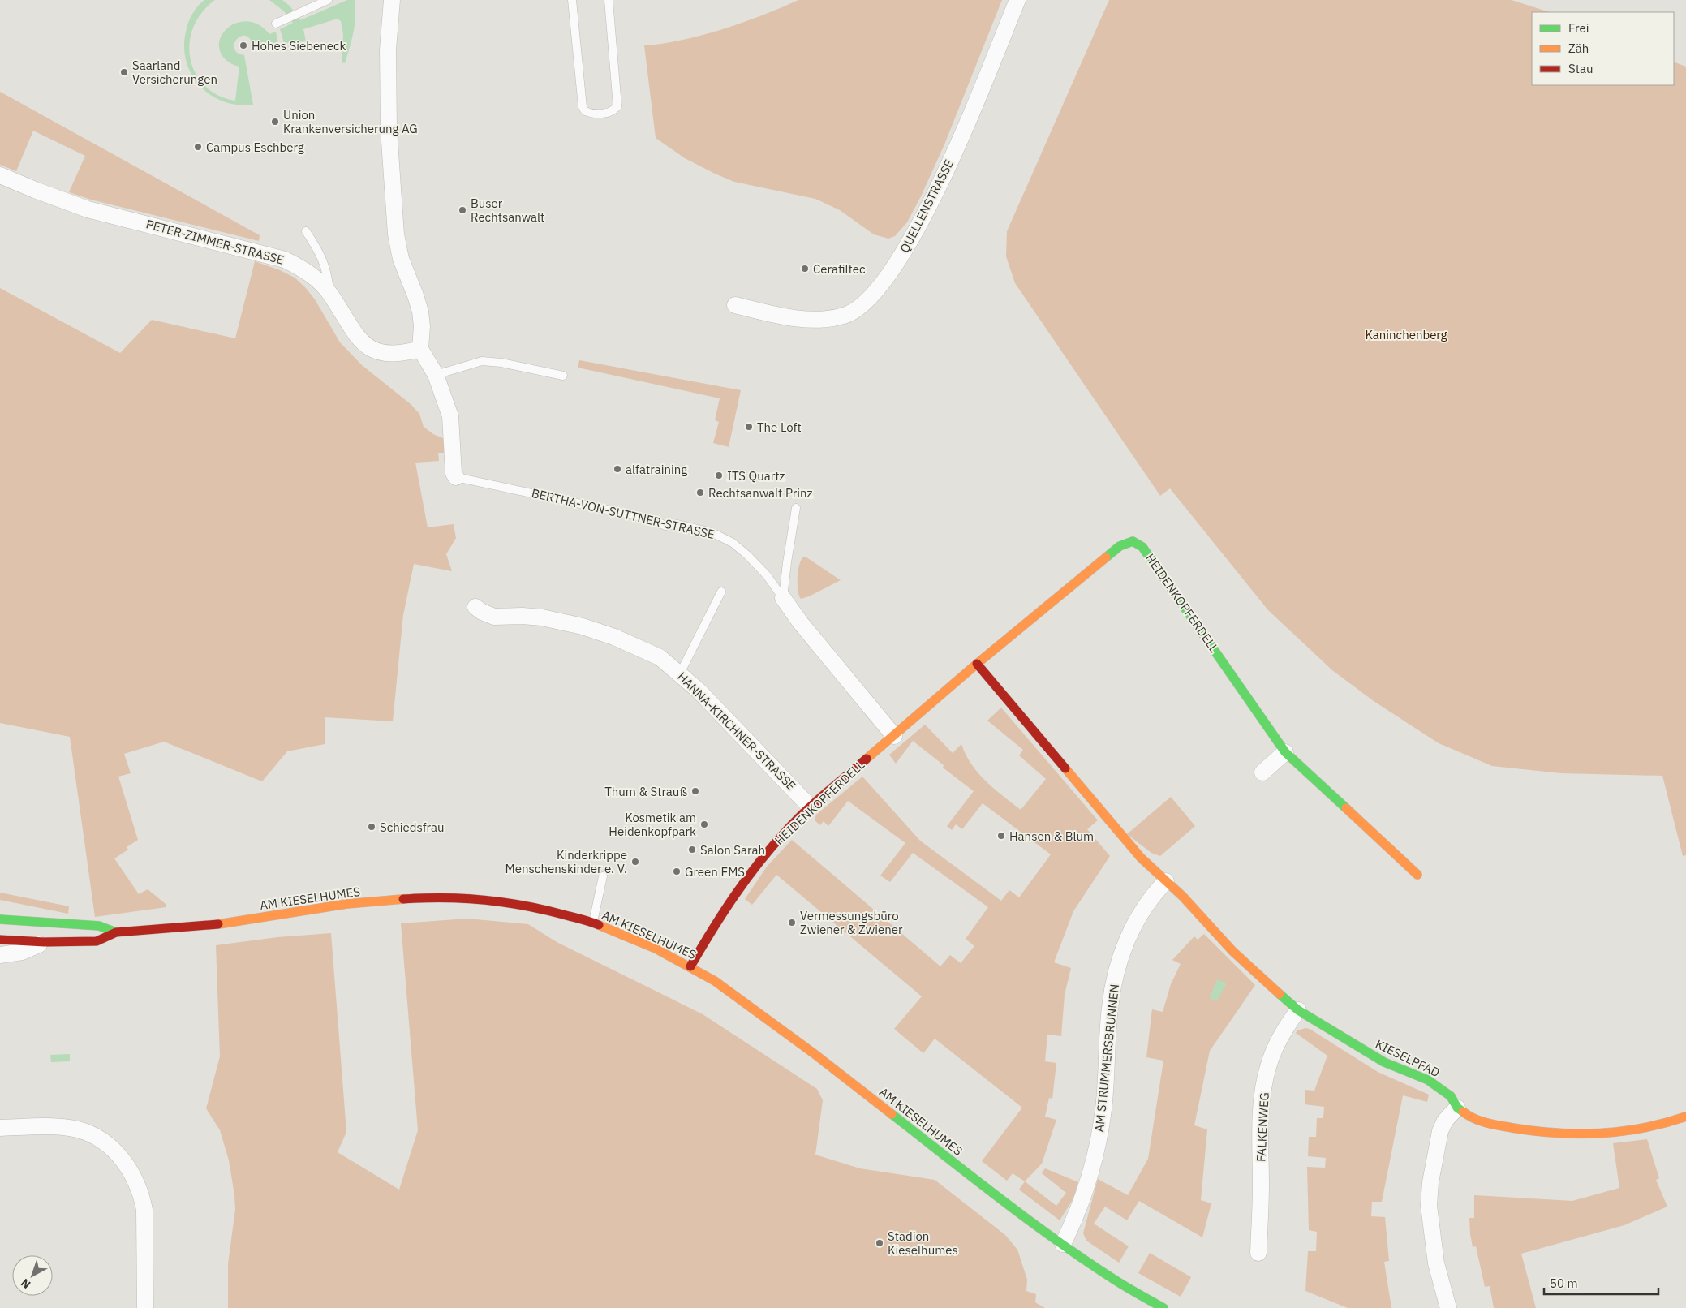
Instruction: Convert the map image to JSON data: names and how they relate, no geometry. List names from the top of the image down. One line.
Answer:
{"streets":{"street":["QUELLENSTRASSE","PETER-ZIMMER-STRASSE","BERTHA-VON-SUTTNER-STRASSE","HEIDENKOPFERDELL","HANNA-KIRCHNER-STRASSE","AM KIESELHUMES","AM STRUMMERSBRUNNEN","KIESELPFAD","FALKENWEG"]},"crossings":[["BERTHA-VON-SUTTNER-STRASSE","HEIDENKOPFERDELL"],["HEIDENKOPFERDELL","HANNA-KIRCHNER-STRASSE"],["HEIDENKOPFERDELL","AM KIESELHUMES"],["AM KIESELHUMES","AM STRUMMERSBRUNNEN"],["AM STRUMMERSBRUNNEN","KIESELPFAD"],["KIESELPFAD","FALKENWEG"]],"parks":["Kaninchenberg"],"places":["Hohes Siebeneck","Saarland Versicherungen","Union Krankenversicherung AG","Campus Eschberg","Buser Rechtsanwalt","Cerafiltec","The Loft","alfatraining","ITS Quartz","Rechtsanwalt Prinz","Thum & Strauß","Kosmetik am Heidenkopfpark","Schiedsfrau","Hansen & Blum","Salon Sarah","Kinderkrippe Menschenskinder e. V.","Green EMS","Vermessungsbüro Zwiener & Zwiener","Stadion Kieselhumes"],"legend":["Frei","Zäh","Stau"],"scale_bar":"50 m","north":"bottom left"}
